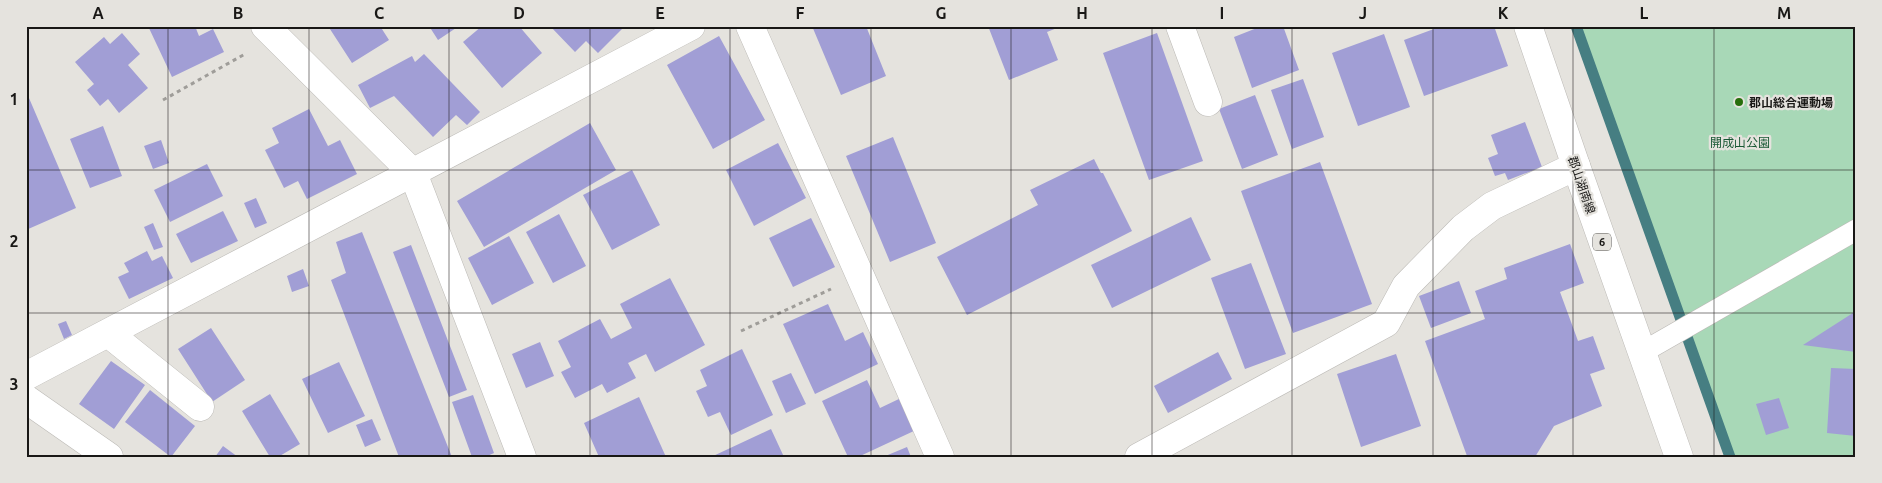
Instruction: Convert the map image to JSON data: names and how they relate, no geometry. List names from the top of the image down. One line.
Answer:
{"streets":{"street":["郡山湖南線","6"]},"parks":["開成山公園"],"places":["郡山総合運動場"],"grid":{"columns":["A","B","C","D","E","F","G","H","I","J","K","L","M"],"rows":["1","2","3"]}}
